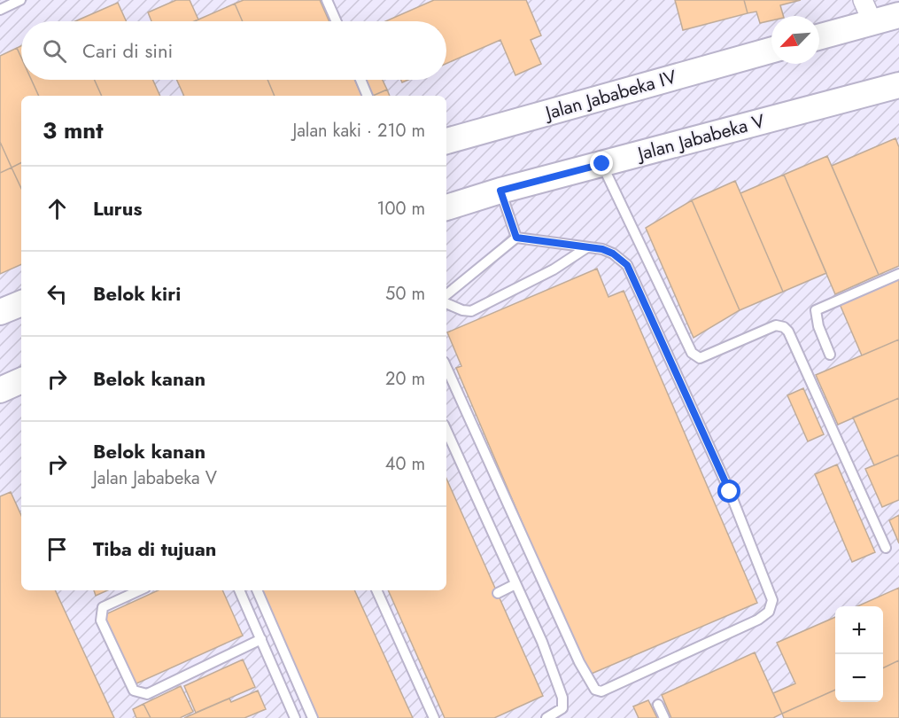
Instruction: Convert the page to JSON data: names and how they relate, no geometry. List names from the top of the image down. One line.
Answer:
{"streets":{"street":["Jalan Jababeka IV","Jalan Jababeka V"]},"north":"bottom left","page":{"search":"Cari di sini","heading":["3 mnt","Jalan kaki · 210 m"],"list":[["Lurus","100 m"],["Belok kiri","50 m"],["Belok kanan","20 m"],["Belok kanan","Jalan Jababeka V","40 m"],"Tiba di tujuan"],"map_buttons":["+","−"]}}
